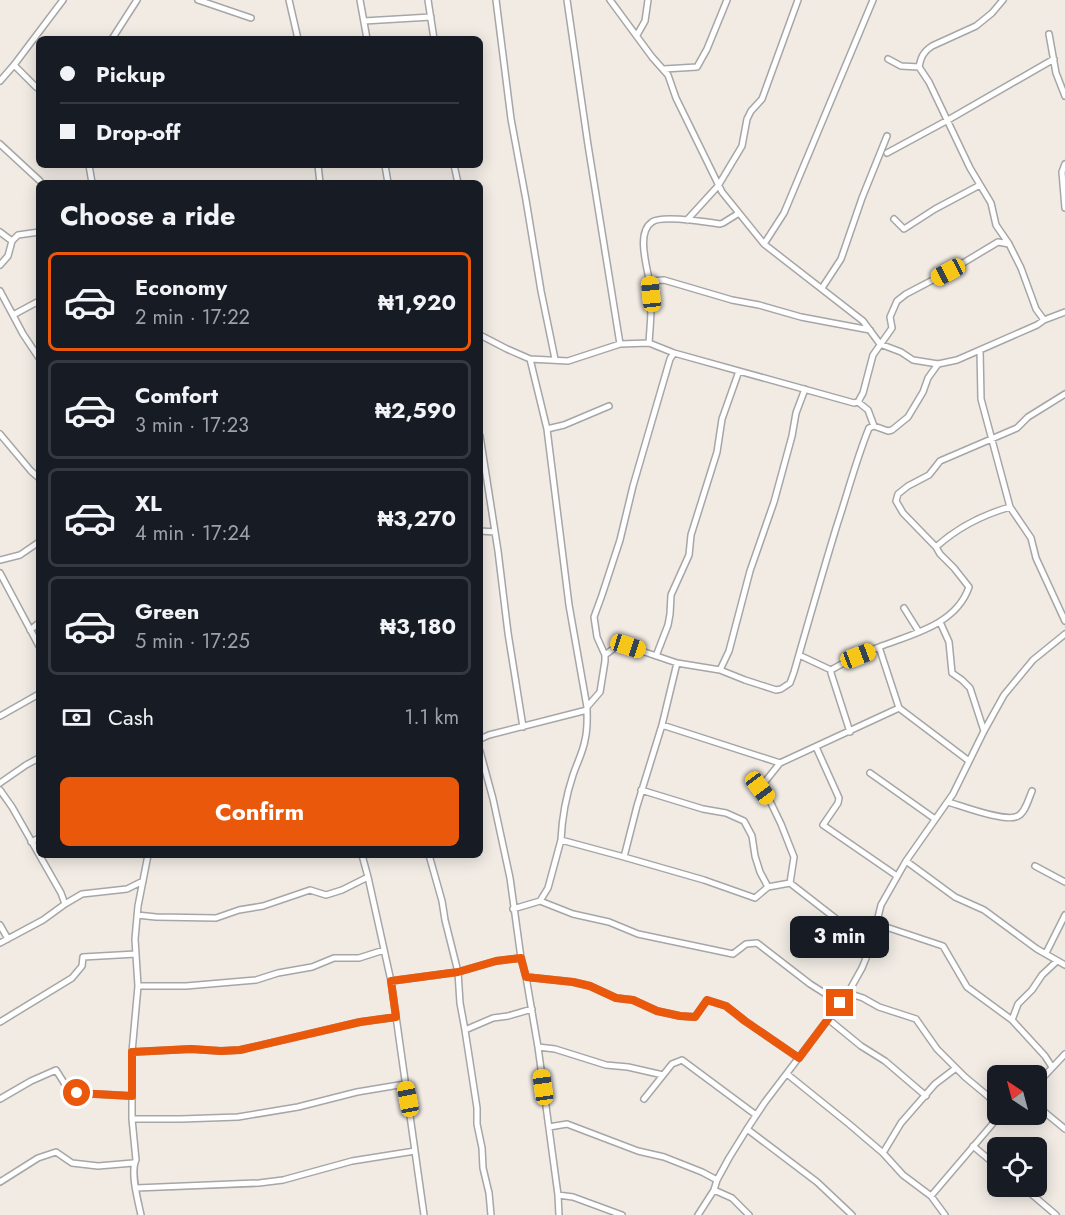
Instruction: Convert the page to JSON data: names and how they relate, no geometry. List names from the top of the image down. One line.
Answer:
{"north":"top left","page":{"banner":["Pickup","Drop-off"],"heading":"Choose a ride","list":[{"name":"Economy","note":"2 min · 17:22","value":"₦1,920"},{"name":"Comfort","note":"3 min · 17:23","value":"₦2,590"},{"name":"XL","note":"4 min · 17:24","value":"₦3,270"},{"name":"Green","note":"5 min · 17:25","value":"₦3,180"}],"pay":["Cash","1.1 km"],"buttons":"Confirm","bubble":"3 min"}}
